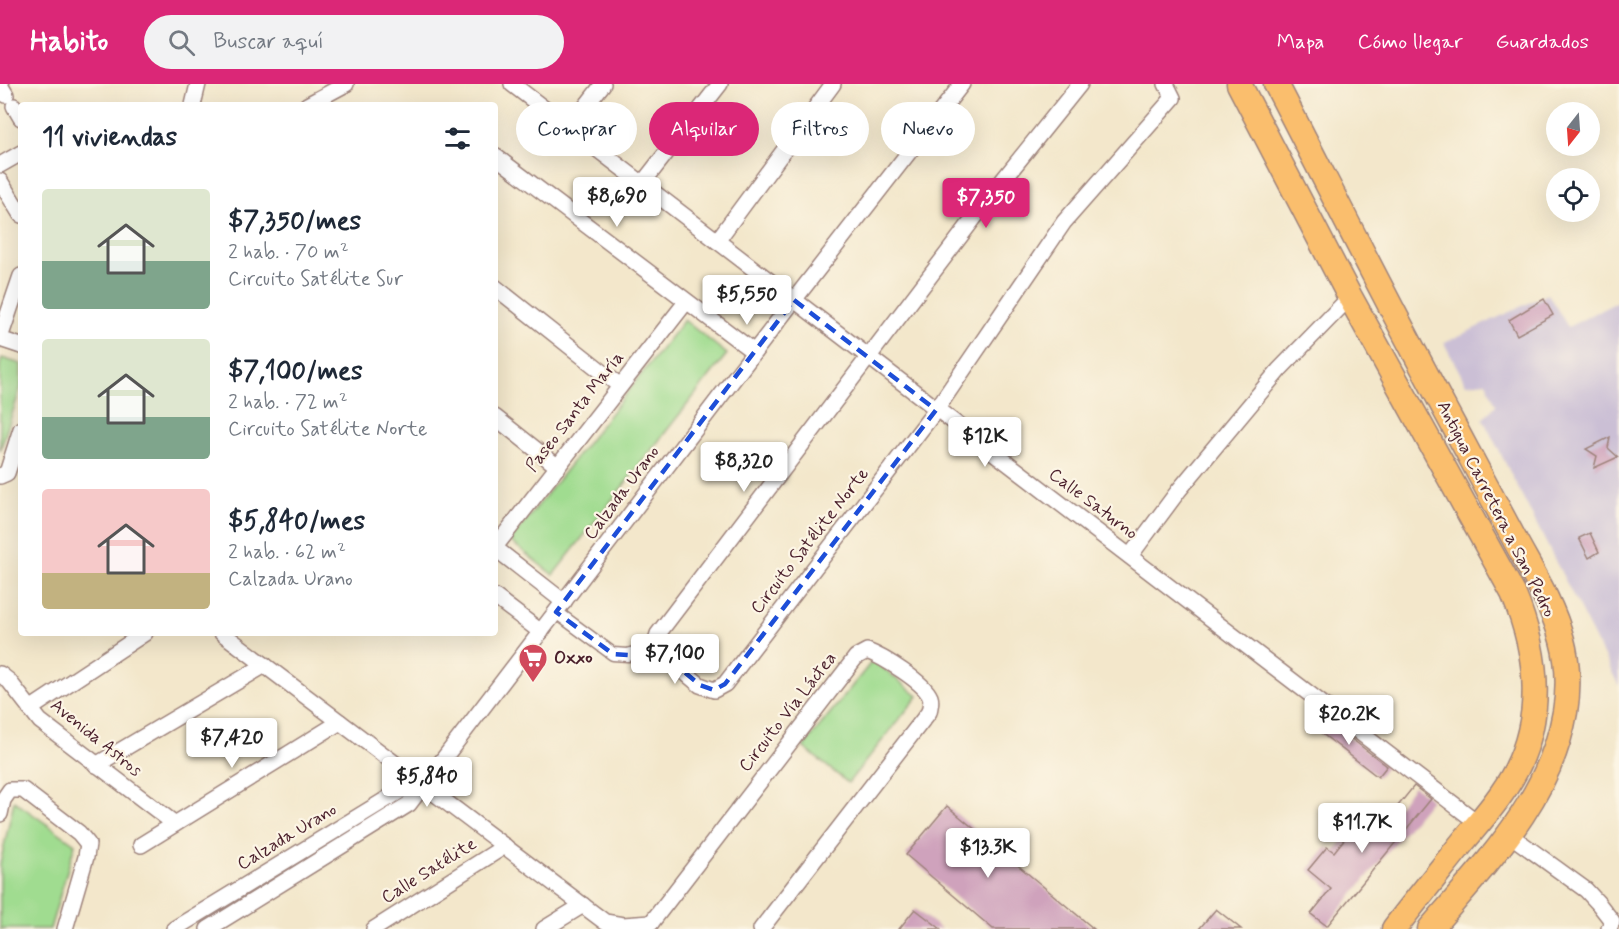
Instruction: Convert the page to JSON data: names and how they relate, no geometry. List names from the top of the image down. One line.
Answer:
{"streets":{"main road":["Antigua Carretera a San Pedro"],"street":["Paseo Santa María","Calzada Urano","Calle Saturno","Circuito Satélite Norte","Circuito Vía Láctea","Avenida Astros","Calle Satélite"]},"crossings":[["Calzada Urano","Calle Saturno"],["Calle Saturno","Antigua Carretera a San Pedro"],["Calle Saturno","Circuito Satélite Norte"]],"places":{"supermarket":["Oxxo"]},"north":"bottom","page":{"header":"Habito","search":"Buscar aquí","nav":["Mapa","Cómo llegar","Guardados"],"chip":["Comprar","Alquilar","Filtros","Nuevo"],"heading":"11 viviendas","list":[{"name":"$7,350/mes","note":"2 hab. · 70 m² · Circuito Satélite Sur"},{"name":"$7,100/mes","note":"2 hab. · 72 m² · Circuito Satélite Norte"},{"name":"$5,840/mes","note":"2 hab. · 62 m² · Calzada Urano"}],"price":["$8,690","$7,350","$5,550","$12K","$8,320","$7,100","$20.2K","$7,420","$5,840","$11.7K","$13.3K"]}}
